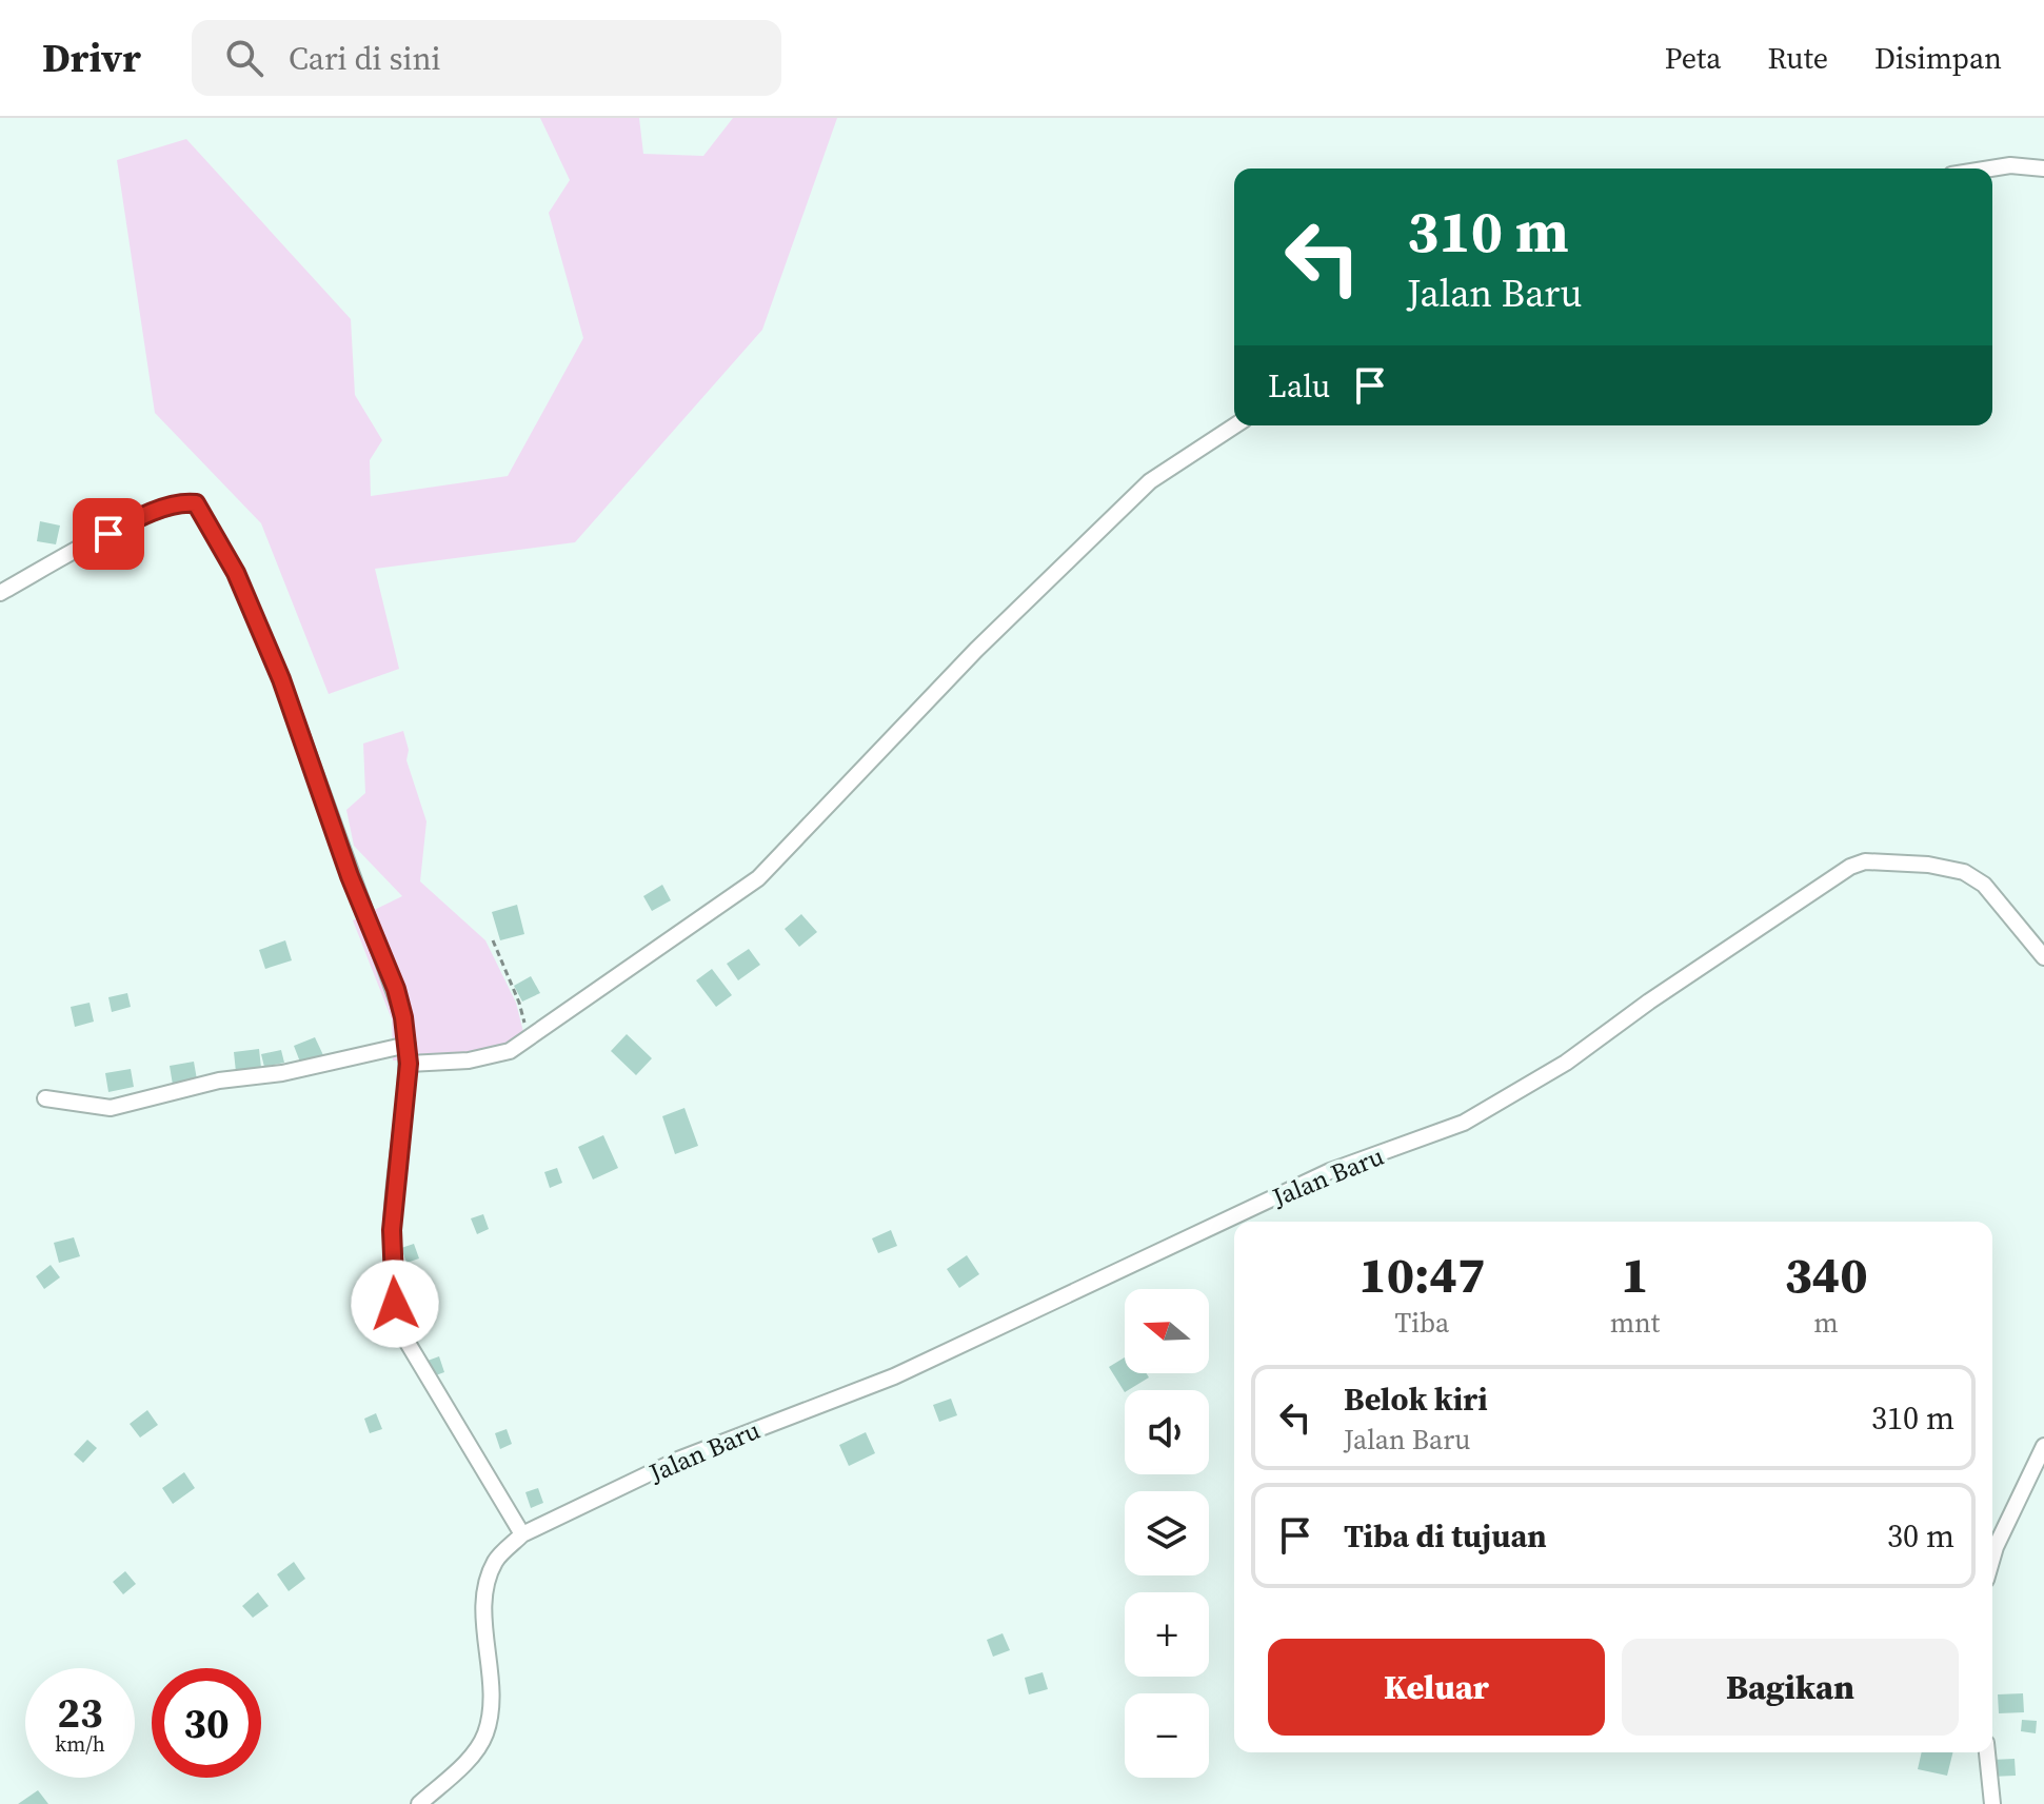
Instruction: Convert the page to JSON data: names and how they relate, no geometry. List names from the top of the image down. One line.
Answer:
{"streets":{"street":["Jalan Baru"]},"north":"left","page":{"header":"Drivr","search":"Cari di sini","nav":["Peta","Rute","Disimpan"],"turn":["310 m","Jalan Baru"],"then":"Lalu","eta":["10:47","Tiba","1","mnt","340","m"],"map_buttons":["+","−"],"list":[{"name":"Belok kiri","note":"Jalan Baru","value":"310 m"},{"name":"Tiba di tujuan","value":"30 m"}],"buttons":["Keluar","Bagikan"],"speed":"23 km/h","limit":"30"}}
